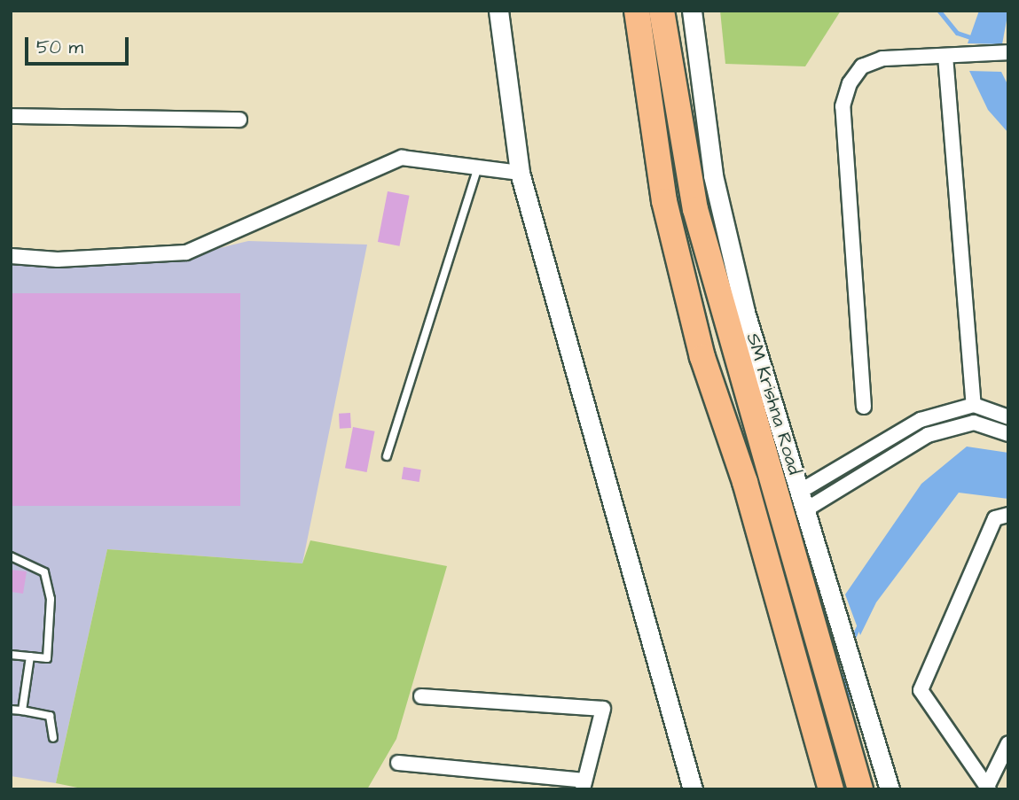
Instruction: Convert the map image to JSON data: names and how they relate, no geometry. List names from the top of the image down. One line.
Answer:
{"streets":{"highway":["SM Krishna Road"]},"scale_bar":"50 m"}
